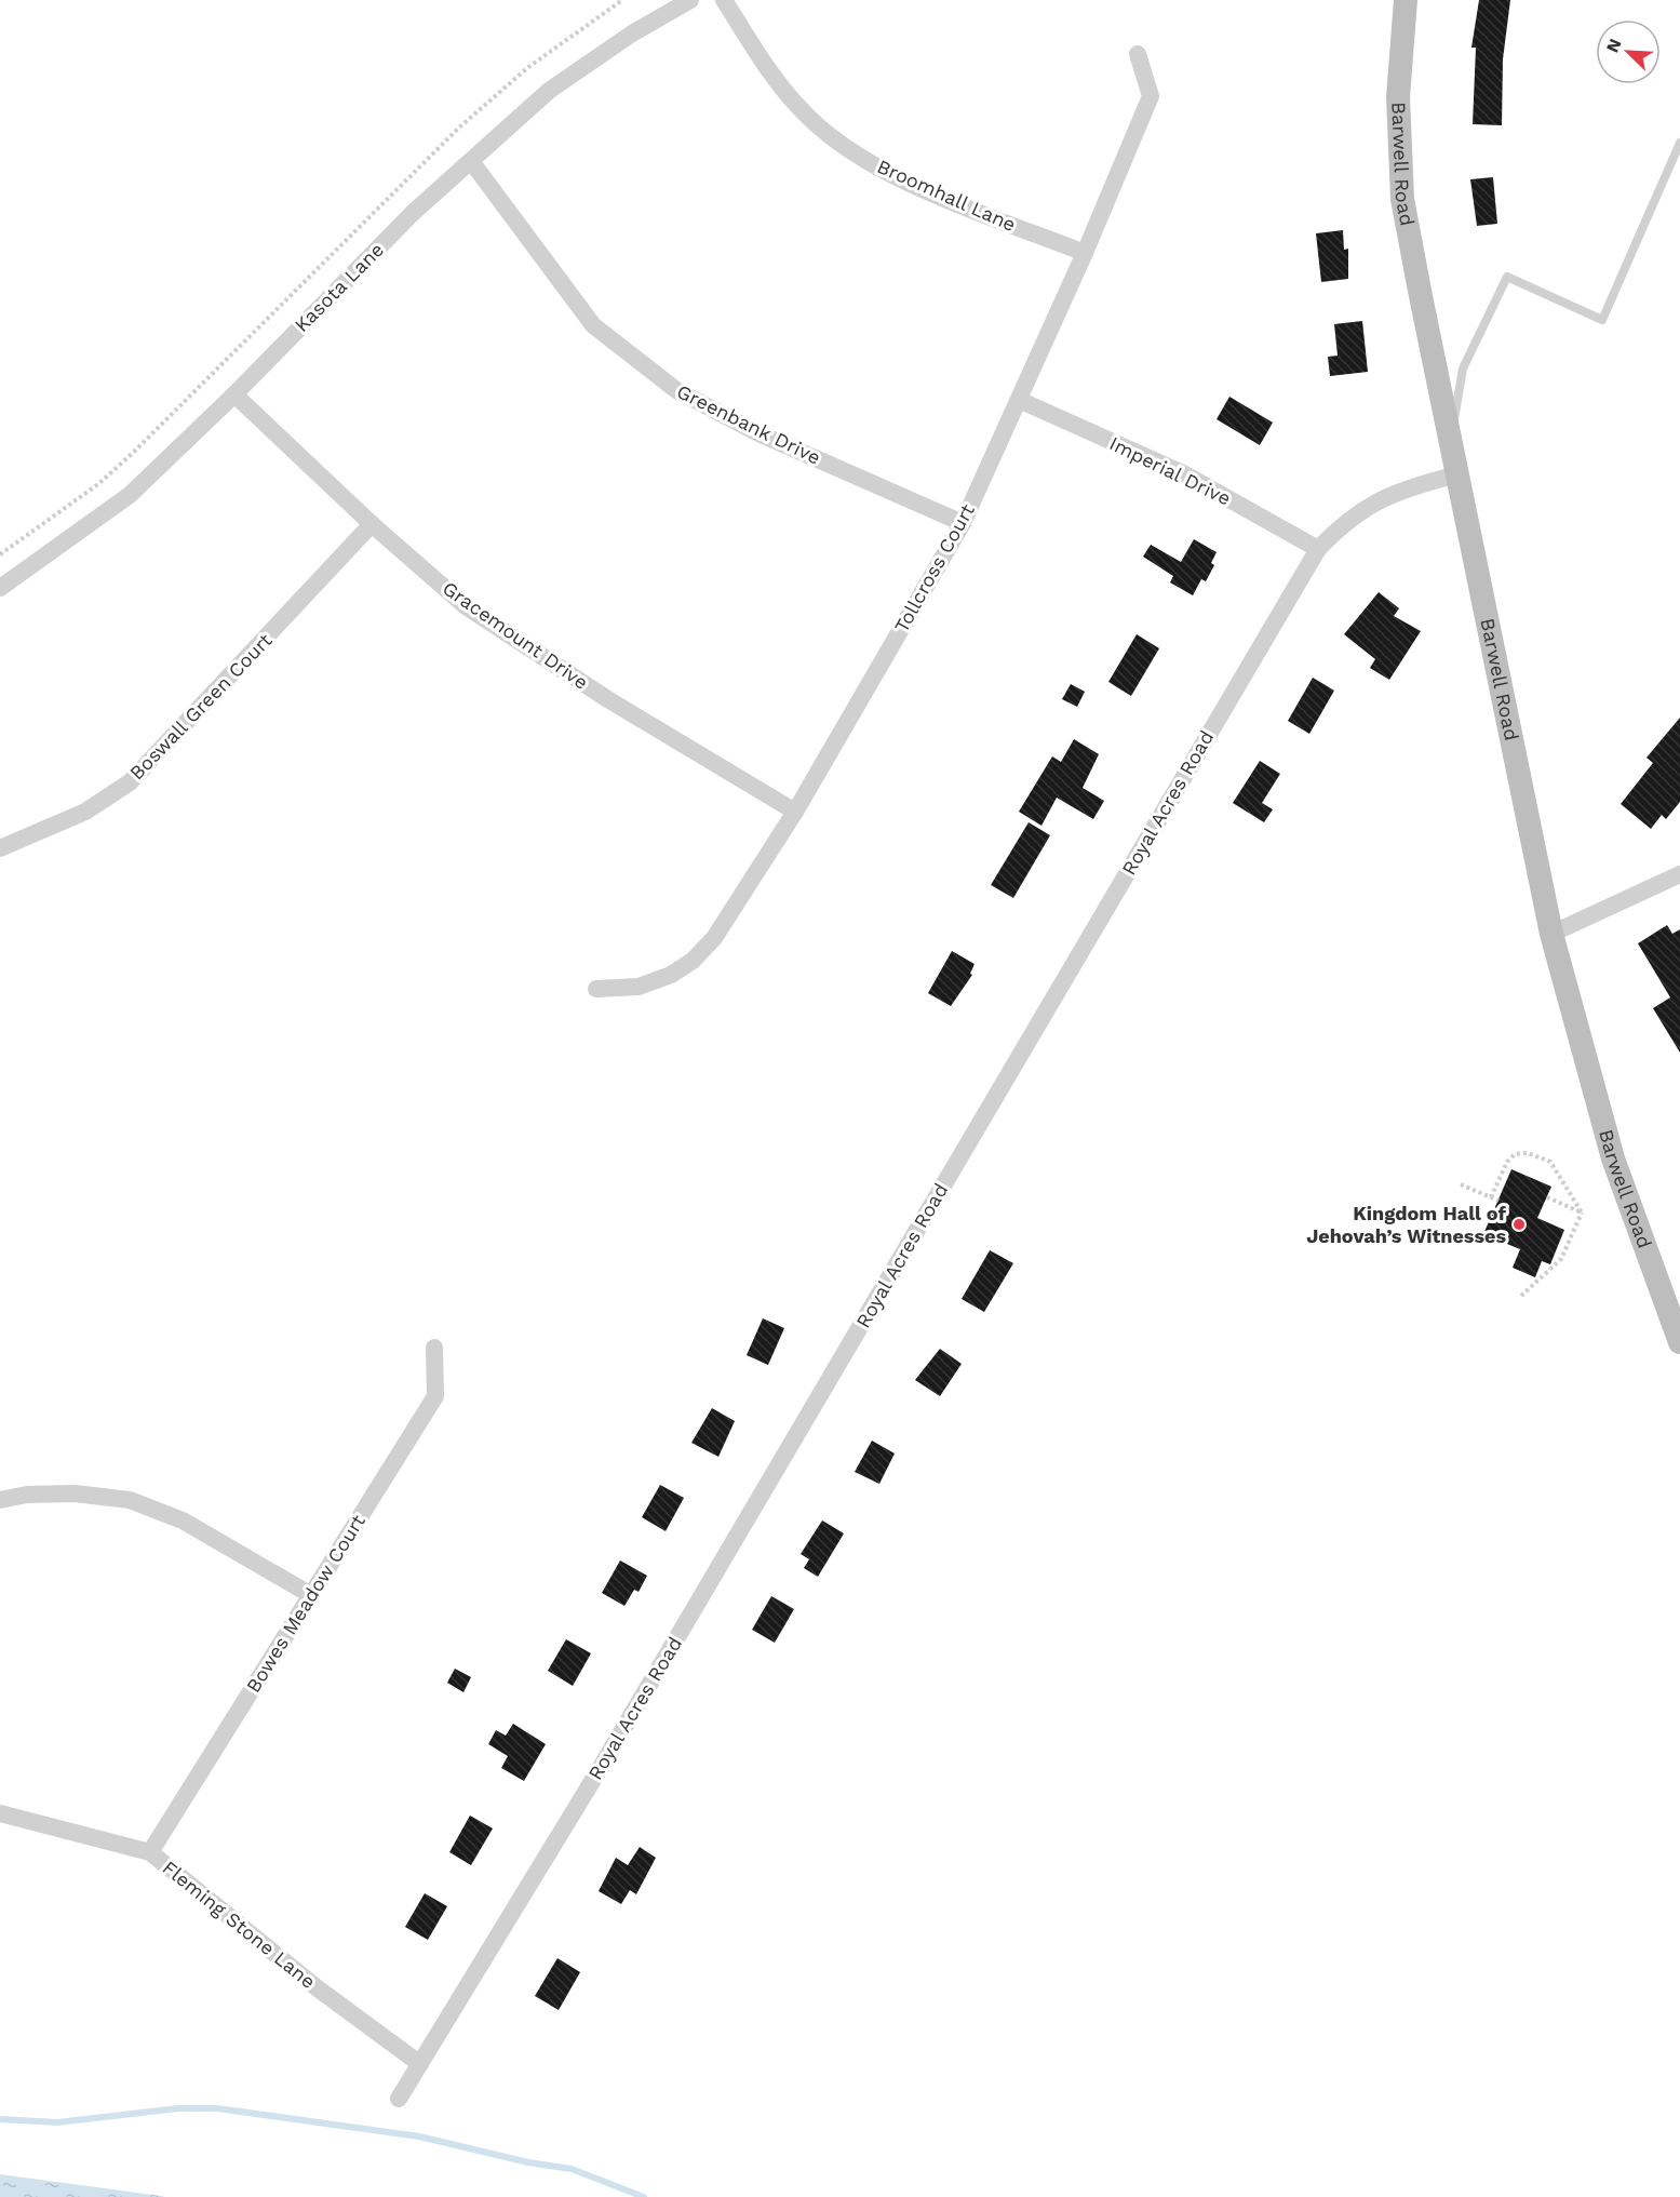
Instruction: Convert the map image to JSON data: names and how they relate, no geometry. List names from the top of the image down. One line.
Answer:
{"streets":{"street":["Barwell Road","Broomhall Lane","Kasota Lane","Greenbank Drive","Imperial Drive","Tollcross Court","Gracemount Drive","Boswall Green Court","Royal Acres Road","Bowes Meadow Court","Fleming Stone Lane"]},"crossings":[["Barwell Road","Royal Acres Road"],["Broomhall Lane","Tollcross Court"],["Kasota Lane","Greenbank Drive"],["Kasota Lane","Gracemount Drive"],["Greenbank Drive","Tollcross Court"],["Imperial Drive","Tollcross Court"],["Imperial Drive","Royal Acres Road"],["Tollcross Court","Gracemount Drive"],["Gracemount Drive","Boswall Green Court"],["Royal Acres Road","Fleming Stone Lane"],["Bowes Meadow Court","Fleming Stone Lane"]],"places":["Kingdom Hall of Jehovah’s Witnesses"],"north":"top left"}
